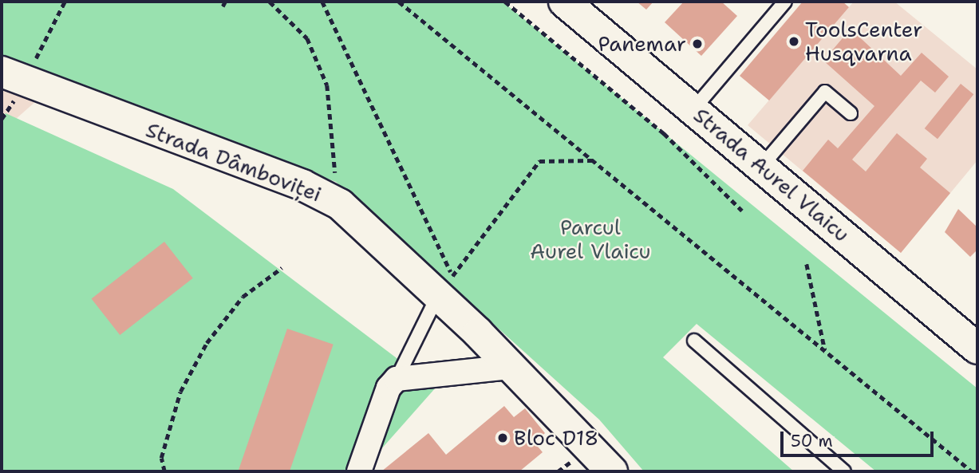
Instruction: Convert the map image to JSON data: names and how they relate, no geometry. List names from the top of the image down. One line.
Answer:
{"streets":{"street":["Strada Dâmboviței","Strada Aurel Vlaicu"]},"parks":["Parcul Aurel Vlaicu"],"places":["ToolsCenter Husqvarna","Panemar","Bloc D18"],"scale_bar":"50 m"}
